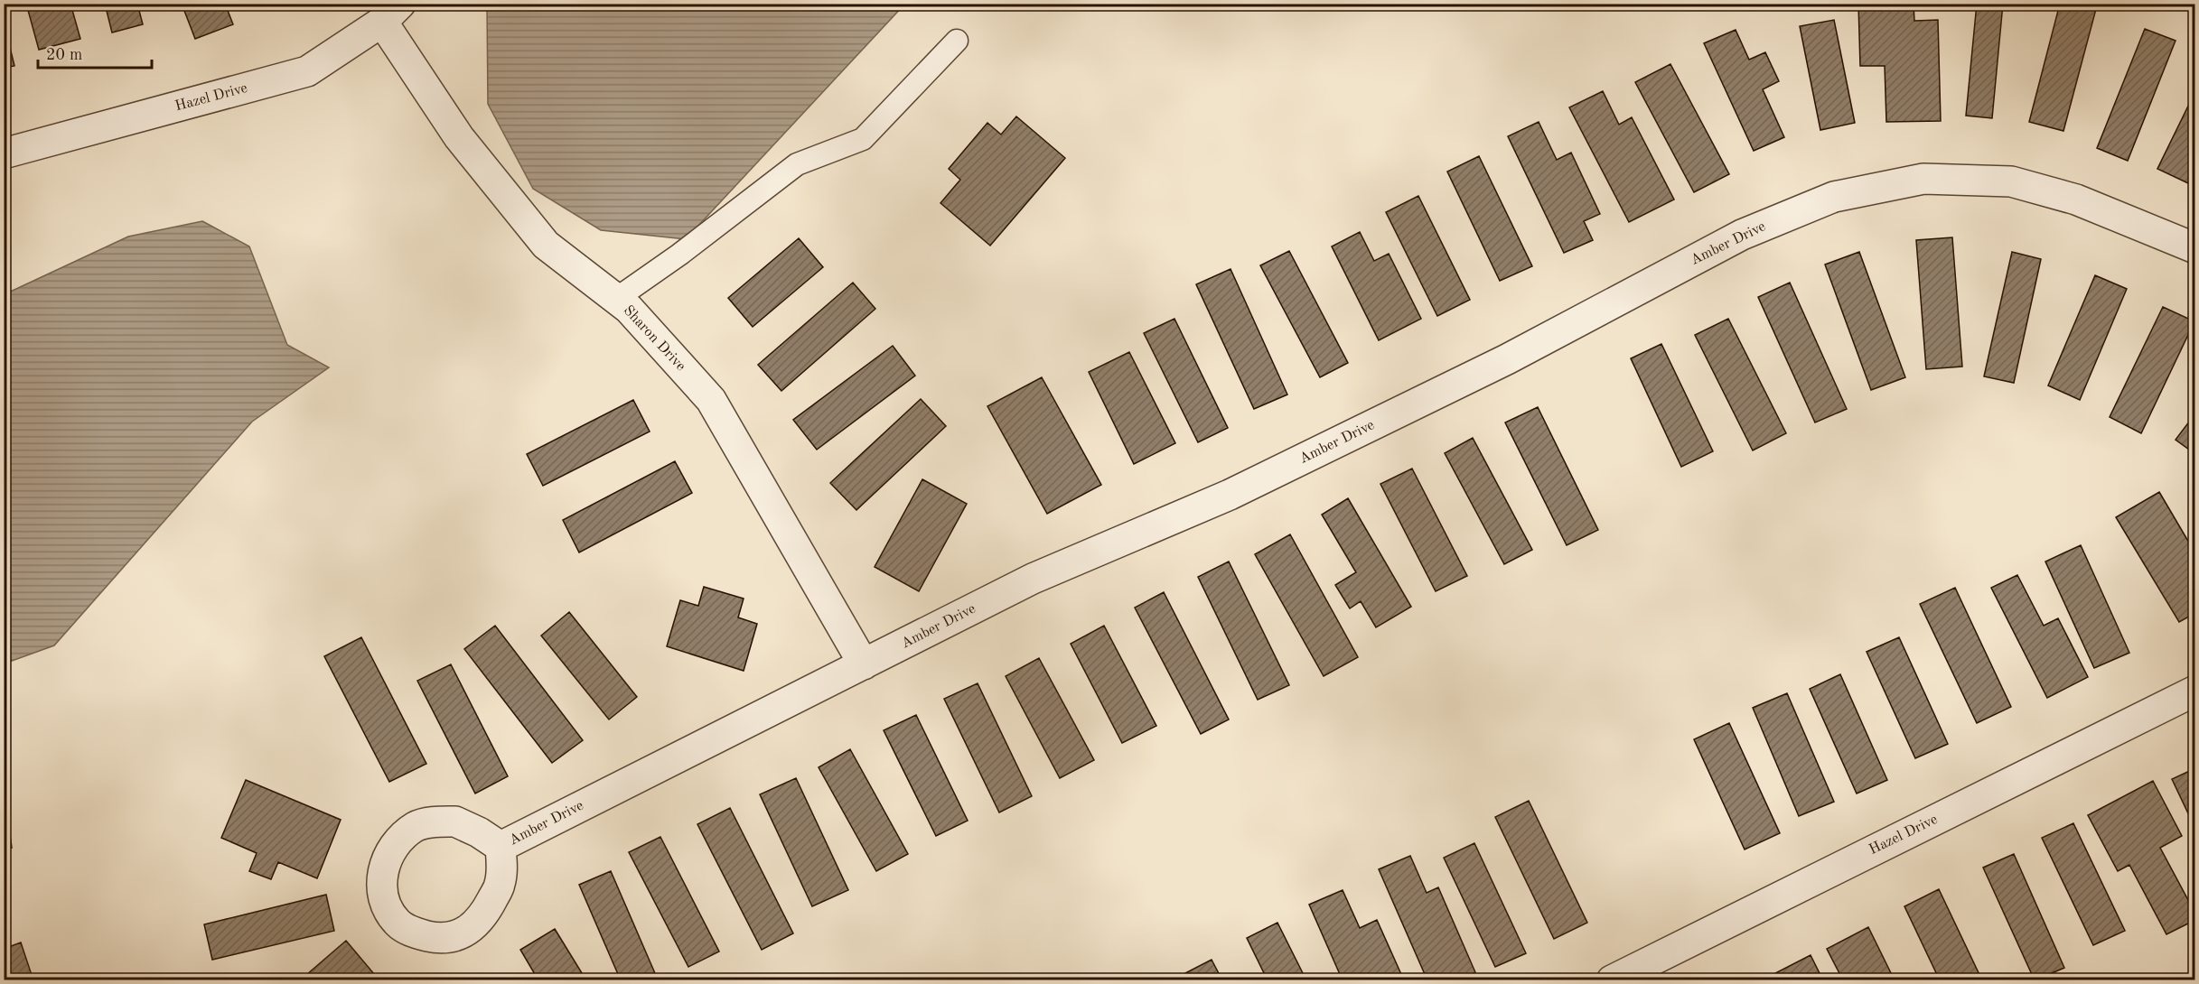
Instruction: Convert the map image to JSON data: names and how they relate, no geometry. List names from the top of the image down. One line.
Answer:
{"streets":{"street":["Hazel Drive","Amber Drive","Sharon Drive"]},"crossings":[["Hazel Drive","Sharon Drive"],["Amber Drive","Sharon Drive"]],"scale_bar":"20 m"}
